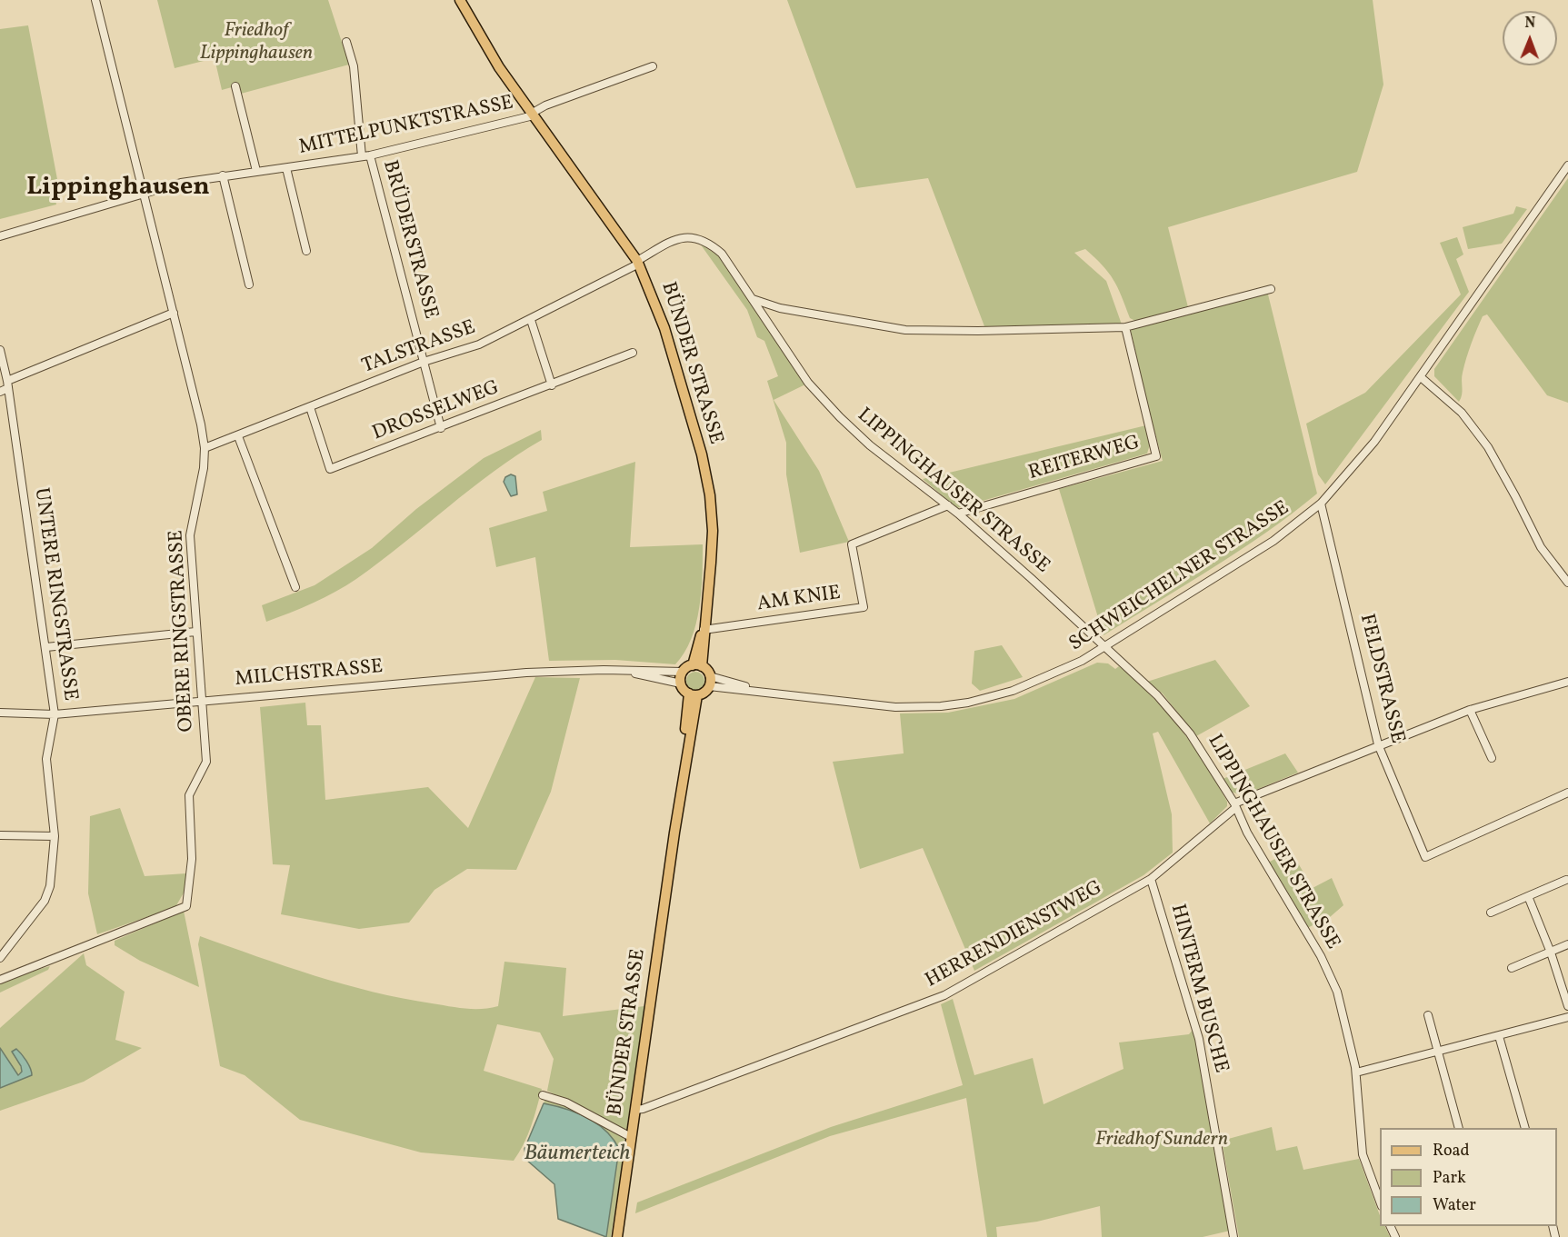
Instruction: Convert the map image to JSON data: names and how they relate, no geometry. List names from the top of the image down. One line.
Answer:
{"streets":{"main road":["BÜNDER STRASSE"],"street":["MITTELPUNKTSTRASSE","BRÜDERSTRASSE","TALSTRASSE","DROSSELWEG","REITERWEG","LIPPINGHAUSER STRASSE","SCHWEICHELNER STRASSE","UNTERE RINGSTRASSE","AM KNIE","OBERE RINGSTRASSE","MILCHSTRASSE","FELDSTRASSE","HERRENDIENSTWEG","HINTERM BUSCHE"]},"crossings":[["MITTELPUNKTSTRASSE","BRÜDERSTRASSE"],["MITTELPUNKTSTRASSE","BÜNDER STRASSE"],["MITTELPUNKTSTRASSE","OBERE RINGSTRASSE"],["BRÜDERSTRASSE","TALSTRASSE"],["BRÜDERSTRASSE","DROSSELWEG"],["TALSTRASSE","BÜNDER STRASSE"],["TALSTRASSE","DROSSELWEG"],["TALSTRASSE","LIPPINGHAUSER STRASSE"],["TALSTRASSE","OBERE RINGSTRASSE"],["BÜNDER STRASSE","LIPPINGHAUSER STRASSE"],["BÜNDER STRASSE","SCHWEICHELNER STRASSE"],["BÜNDER STRASSE","AM KNIE"],["BÜNDER STRASSE","MILCHSTRASSE"],["BÜNDER STRASSE","HERRENDIENSTWEG"],["REITERWEG","LIPPINGHAUSER STRASSE"],["LIPPINGHAUSER STRASSE","SCHWEICHELNER STRASSE"],["LIPPINGHAUSER STRASSE","AM KNIE"],["LIPPINGHAUSER STRASSE","HERRENDIENSTWEG"],["SCHWEICHELNER STRASSE","MILCHSTRASSE"],["SCHWEICHELNER STRASSE","FELDSTRASSE"],["UNTERE RINGSTRASSE","MILCHSTRASSE"],["OBERE RINGSTRASSE","MILCHSTRASSE"],["FELDSTRASSE","HERRENDIENSTWEG"],["HERRENDIENSTWEG","HINTERM BUSCHE"]],"districts":["Lippinghausen"],"water":["Bäumerteich"],"parks":["Friedhof Lippinghausen","Friedhof Sundern"],"legend":["Road","Park","Water"],"north":"top"}
